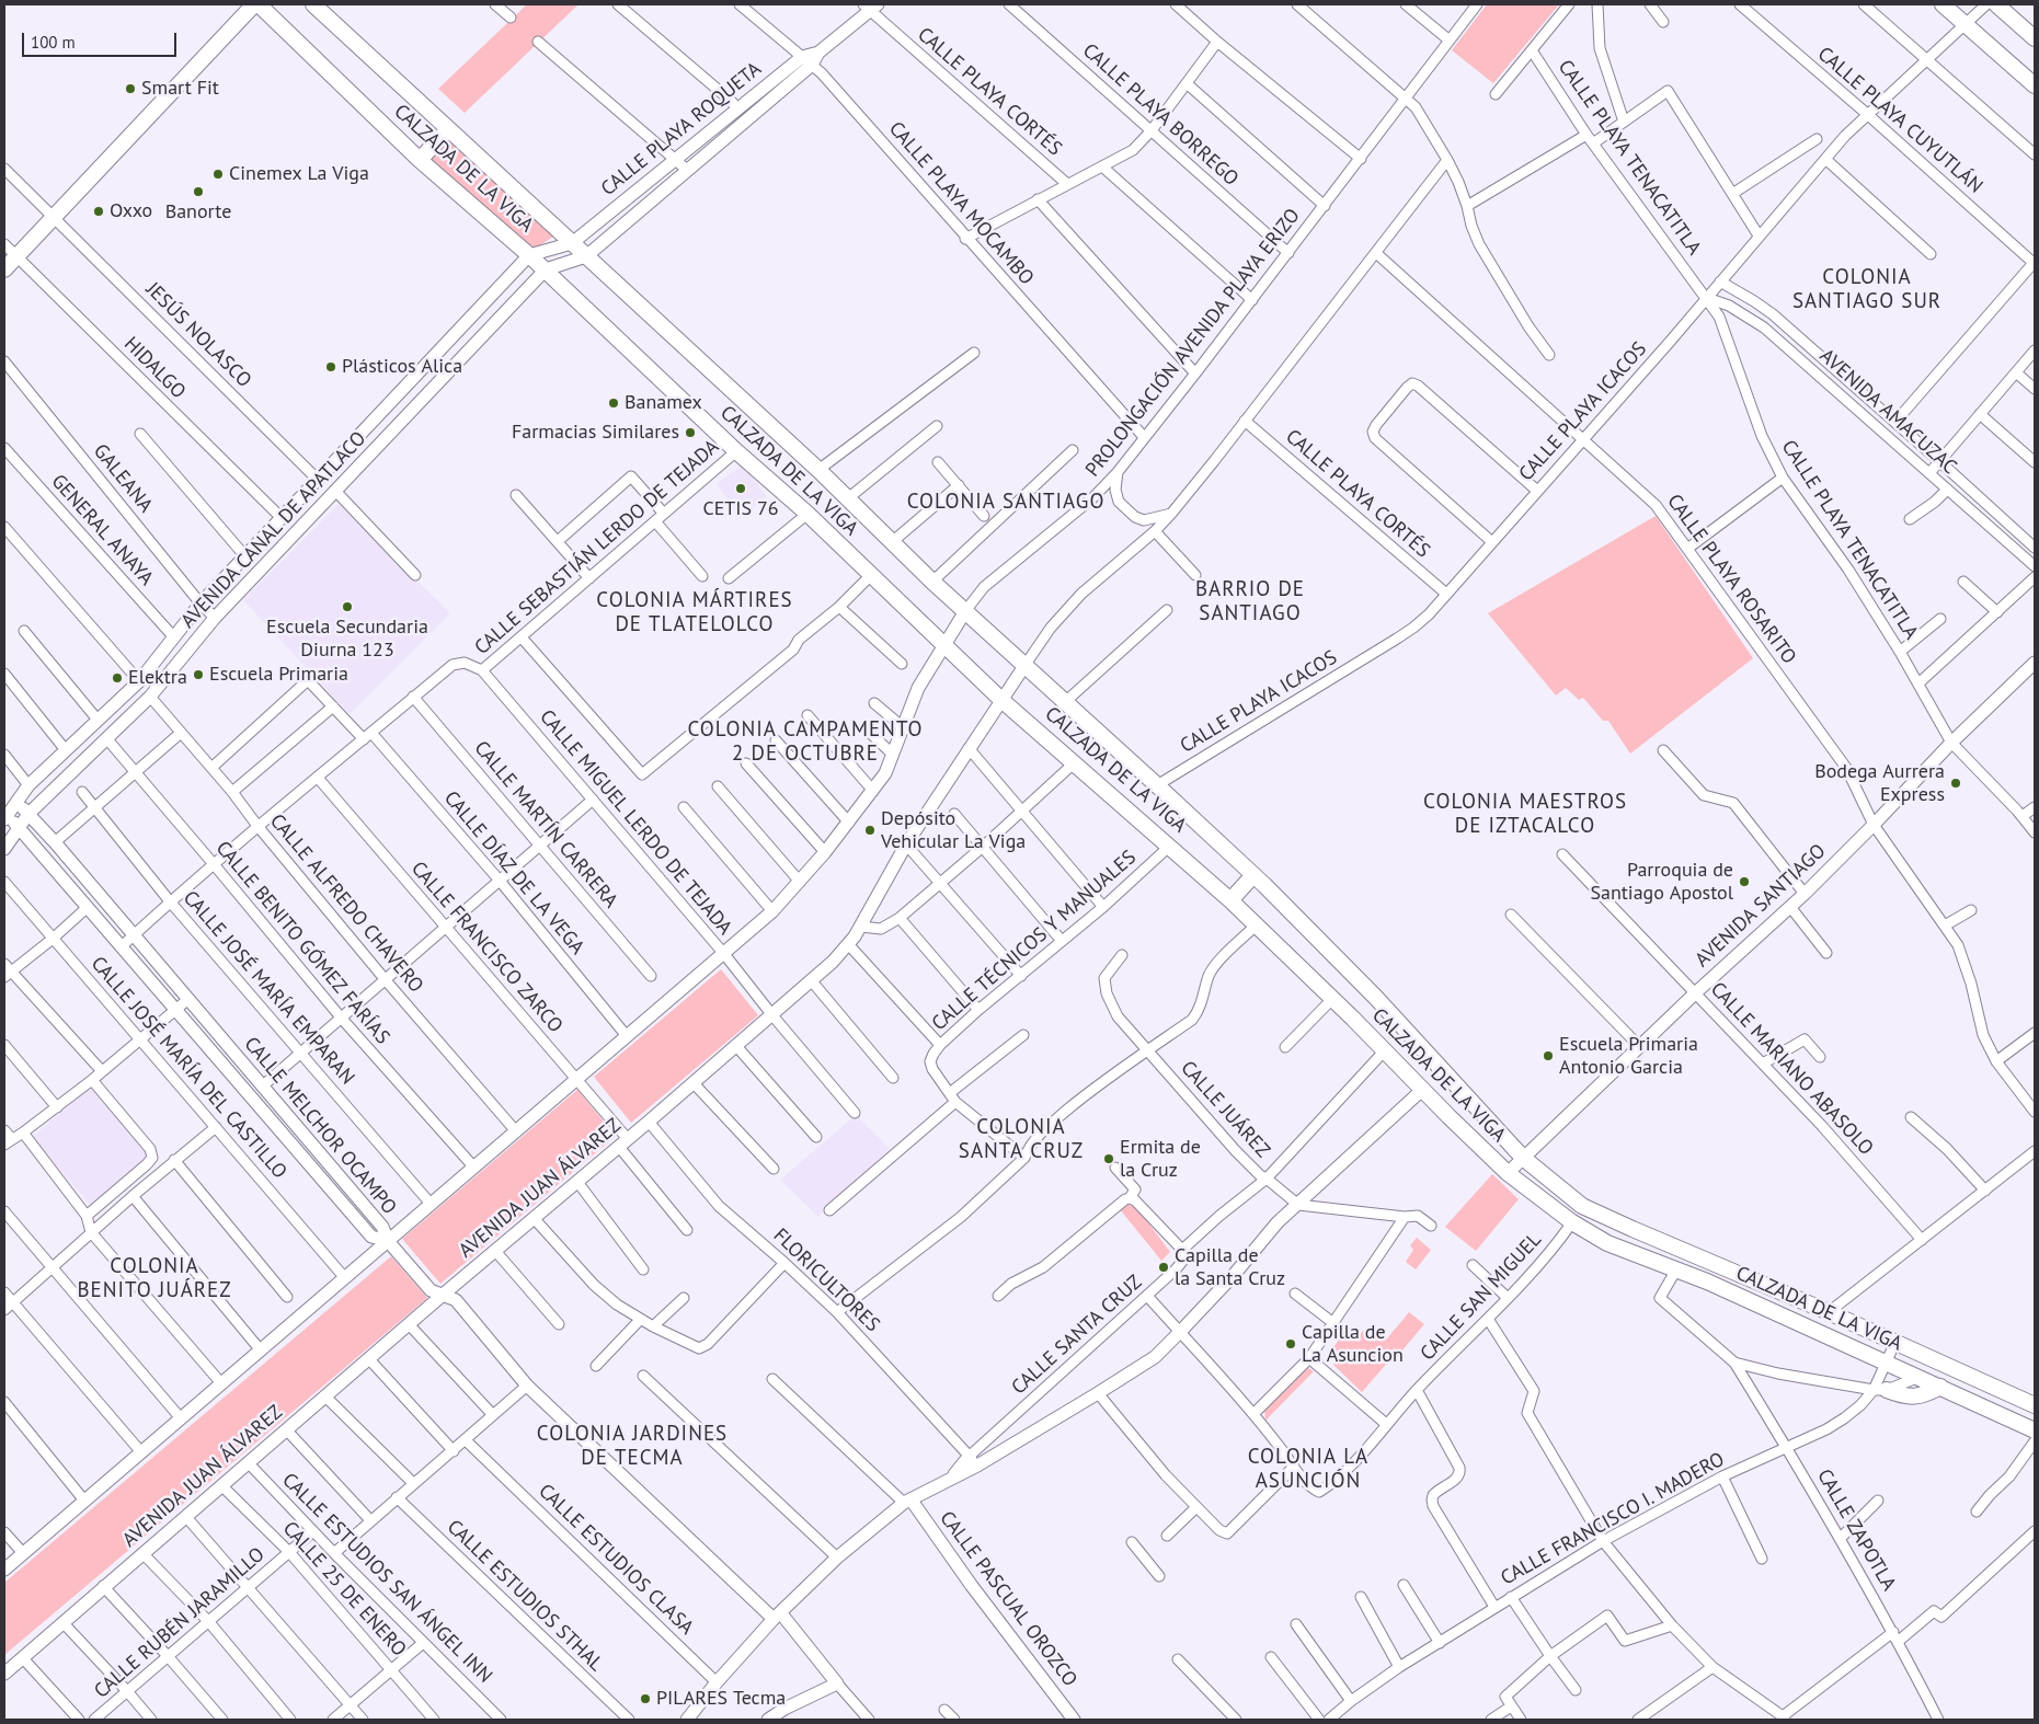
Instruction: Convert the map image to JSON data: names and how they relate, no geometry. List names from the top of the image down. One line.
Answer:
{"streets":{"main road":["CALZADA DE LA VIGA"],"street":["CALLE PLAYA CORTÉS","CALLE PLAYA BORREGO","CALLE PLAYA CUYUTLÁN","CALLE PLAYA ROQUETA","CALLE PLAYA TENACATITLA","CALLE PLAYA MOCAMBO","JESÚS NOLASCO","PROLONGACIÓN AVENIDA PLAYA ERIZO","HIDALGO","CALLE PLAYA ICACOS","AVENIDA AMACUZAC","GALEANA","GENERAL ANAYA","AVENIDA CANAL DE APATLACO","CALLE SEBASTIÁN LERDO DE TEJADA","CALLE PLAYA ROSARITO","CALLE MIGUEL LERDO DE TEJADA","CALLE MARTÍN CARRERA","CALLE DÍAZ DE LA VEGA","CALLE ALFREDO CHAVERO","AVENIDA SANTIAGO","CALLE TÉCNICOS Y MANUALES","CALLE BENITO GÓMEZ FARÍAS","CALLE FRANCISCO ZARCO","CALLE JOSÉ MARÍA EMPARAN","CALLE JOSÉ MARÍA DEL CASTILLO","CALLE MARIANO ABASOLO","CALLE JUÁREZ","CALLE MELCHOR OCAMPO","AVENIDA JUAN ÁLVAREZ","FLORICULTORES","CALLE SAN MIGUEL","CALLE SANTA CRUZ","CALLE FRANCISCO I. MADERO","CALLE ZAPOTLA","CALLE ESTUDIOS CLASA","CALLE ESTUDIOS SAN ÁNGEL INN","CALLE 25 DE ENERO","CALLE ESTUDIOS STHAL","CALLE PASCUAL OROZCO","CALLE RUBÉN JARAMILLO"]},"crossings":[["CALLE PLAYA CORTÉS","CALLE PLAYA ROQUETA"],["CALLE PLAYA CORTÉS","CALLE PLAYA ICACOS"],["CALLE PLAYA BORREGO","PROLONGACIÓN AVENIDA PLAYA ERIZO"],["CALLE PLAYA CUYUTLÁN","CALLE PLAYA ICACOS"],["CALLE PLAYA ROQUETA","CALZADA DE LA VIGA"],["CALLE PLAYA ROQUETA","CALLE PLAYA MOCAMBO"],["CALLE PLAYA ROQUETA","AVENIDA CANAL DE APATLACO"],["CALLE PLAYA TENACATITLA","CALLE PLAYA ICACOS"],["CALLE PLAYA TENACATITLA","AVENIDA AMACUZAC"],["CALLE PLAYA TENACATITLA","AVENIDA SANTIAGO"],["CALZADA DE LA VIGA","PROLONGACIÓN AVENIDA PLAYA ERIZO"],["CALZADA DE LA VIGA","CALLE PLAYA ICACOS"],["CALZADA DE LA VIGA","AVENIDA CANAL DE APATLACO"],["CALZADA DE LA VIGA","CALLE SEBASTIÁN LERDO DE TEJADA"],["CALZADA DE LA VIGA","AVENIDA SANTIAGO"],["CALZADA DE LA VIGA","CALLE TÉCNICOS Y MANUALES"],["CALZADA DE LA VIGA","AVENIDA JUAN ÁLVAREZ"],["CALZADA DE LA VIGA","CALLE SAN MIGUEL"],["CALZADA DE LA VIGA","CALLE SANTA CRUZ"],["CALZADA DE LA VIGA","CALLE FRANCISCO I. MADERO"],["CALLE PLAYA MOCAMBO","PROLONGACIÓN AVENIDA PLAYA ERIZO"],["JESÚS NOLASCO","AVENIDA CANAL DE APATLACO"],["HIDALGO","AVENIDA CANAL DE APATLACO"],["CALLE PLAYA ICACOS","AVENIDA AMACUZAC"],["CALLE PLAYA ICACOS","CALLE PLAYA ROSARITO"],["GALEANA","AVENIDA CANAL DE APATLACO"],["GENERAL ANAYA","AVENIDA CANAL DE APATLACO"],["AVENIDA CANAL DE APATLACO","CALLE ALFREDO CHAVERO"],["AVENIDA CANAL DE APATLACO","CALLE BENITO GÓMEZ FARÍAS"],["AVENIDA CANAL DE APATLACO","CALLE MELCHOR OCAMPO"],["CALLE SEBASTIÁN LERDO DE TEJADA","CALLE MIGUEL LERDO DE TEJADA"],["CALLE SEBASTIÁN LERDO DE TEJADA","CALLE MARTÍN CARRERA"],["CALLE SEBASTIÁN LERDO DE TEJADA","CALLE DÍAZ DE LA VEGA"],["CALLE SEBASTIÁN LERDO DE TEJADA","CALLE ALFREDO CHAVERO"],["CALLE SEBASTIÁN LERDO DE TEJADA","CALLE BENITO GÓMEZ FARÍAS"],["CALLE SEBASTIÁN LERDO DE TEJADA","CALLE FRANCISCO ZARCO"],["CALLE SEBASTIÁN LERDO DE TEJADA","CALLE JOSÉ MARÍA EMPARAN"],["CALLE SEBASTIÁN LERDO DE TEJADA","CALLE MELCHOR OCAMPO"],["CALLE PLAYA ROSARITO","AVENIDA SANTIAGO"],["CALLE MIGUEL LERDO DE TEJADA","AVENIDA JUAN ÁLVAREZ"],["CALLE DÍAZ DE LA VEGA","CALLE ALFREDO CHAVERO"],["AVENIDA SANTIAGO","CALLE MARIANO ABASOLO"],["CALLE FRANCISCO ZARCO","AVENIDA JUAN ÁLVAREZ"],["CALLE JUÁREZ","CALLE SANTA CRUZ"],["AVENIDA JUAN ÁLVAREZ","FLORICULTORES"],["AVENIDA JUAN ÁLVAREZ","CALLE ESTUDIOS SAN ÁNGEL INN"],["AVENIDA JUAN ÁLVAREZ","CALLE 25 DE ENERO"],["FLORICULTORES","CALLE SANTA CRUZ"],["CALLE FRANCISCO I. MADERO","CALLE ZAPOTLA"],["CALLE ESTUDIOS SAN ÁNGEL INN","CALLE RUBÉN JARAMILLO"],["CALLE 25 DE ENERO","CALLE RUBÉN JARAMILLO"]],"districts":["COLONIA SANTIAGO SUR","COLONIA SANTIAGO","BARRIO DE SANTIAGO","COLONIA MÁRTIRES DE TLATELOLCO","COLONIA CAMPAMENTO 2 DE OCTUBRE","COLONIA MAESTROS DE IZTACALCO","COLONIA SANTA CRUZ","COLONIA BENITO JUÁREZ","COLONIA JARDINES DE TECMA","COLONIA LA ASUNCIÓN"],"places":["Smart Fit","Cinemex La Viga","Banorte","Oxxo","Plásticos Alica","Banamex","Farmacias Similares","CETIS 76","Escuela Secundaria Diurna 123","Escuela Primaria","Elektra","Bodega Aurrera Express","Depósito Vehicular La Viga","Parroquia de Santiago Apostol","Escuela Primaria Antonio Garcia","Ermita de la Cruz","Capilla de la Santa Cruz","Capilla de La Asuncion","PILARES Tecma"],"scale_bar":"100 m"}
